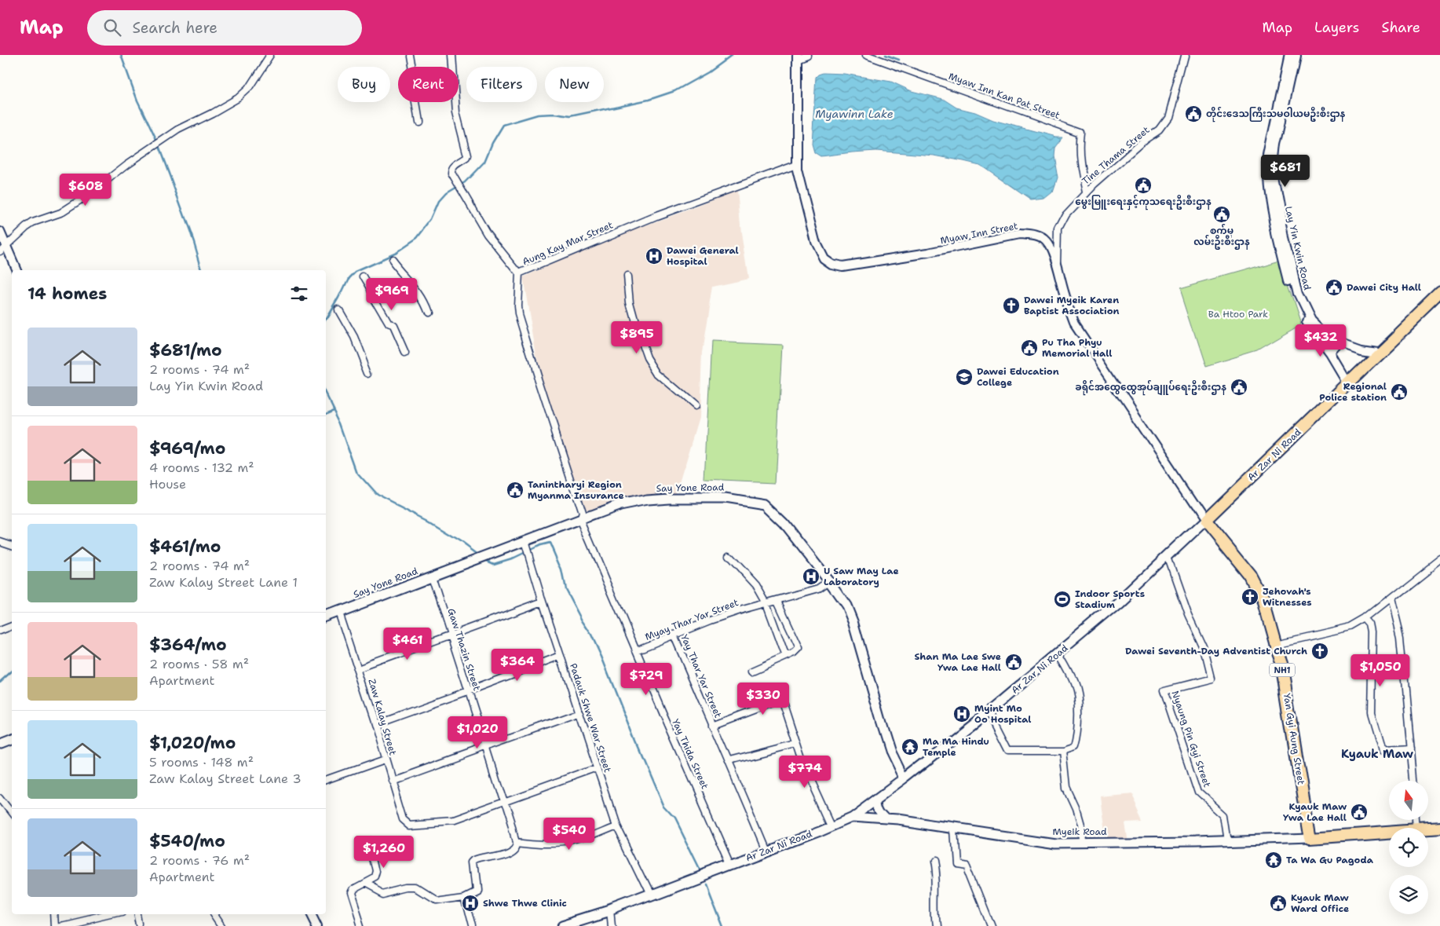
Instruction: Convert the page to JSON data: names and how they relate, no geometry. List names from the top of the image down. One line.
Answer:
{"streets":{"highway":["Ar Zar Ni Road","NH1","Yan Gyi Aung Street"],"main road":["Say Yone Road","Myeik Road"],"street":["Myaw Inn Kan Pat Street","Tine Thama Street","Myaw Inn Street","Aung Kay Mar Street","Lay Yin Kwin Road","Myay Thar Yar Street","Gaw Thazin Street","Yay Thar Yar Street","Zaw Kalay Street","Padauk Shwe War Street","Nyaung Pin Gyi Street","Yay Thida Street"]},"crossings":[["Myaw Inn Kan Pat Street","Tine Thama Street"],["Tine Thama Street","Myaw Inn Street"],["Myaw Inn Street","Aung Kay Mar Street"],["Myaw Inn Street","Ar Zar Ni Road"],["Myaw Inn Street","Yan Gyi Aung Street"],["Aung Kay Mar Street","Say Yone Road"],["Aung Kay Mar Street","Yay Thida Street"],["Lay Yin Kwin Road","Ar Zar Ni Road"],["Ar Zar Ni Road","Say Yone Road"],["Ar Zar Ni Road","Yay Thar Yar Street"],["Ar Zar Ni Road","Padauk Shwe War Street"],["Ar Zar Ni Road","Nyaung Pin Gyi Street"],["Ar Zar Ni Road","Yan Gyi Aung Street"],["Ar Zar Ni Road","Yay Thida Street"],["Ar Zar Ni Road","Myeik Road"],["Say Yone Road","Myay Thar Yar Street"],["Say Yone Road","Gaw Thazin Street"],["Say Yone Road","Zaw Kalay Street"],["Say Yone Road","Padauk Shwe War Street"],["Say Yone Road","Yay Thida Street"],["Myay Thar Yar Street","Yay Thar Yar Street"],["Myay Thar Yar Street","Yay Thida Street"],["Gaw Thazin Street","Zaw Kalay Street"],["Nyaung Pin Gyi Street","Myeik Road"],["Yan Gyi Aung Street","Myeik Road"]],"districts":["Kyauk Maw"],"water":["Myawinn Lake"],"parks":["Ba Htoo Park"],"places":{"public building":["တိုင်းဒေသကြီးသမဝါယမဦးစီးဌာန","မွေးမြူးရေးနှင့်ကုသရေးဦးစီးဌာန","စက်မူ လမ်းဦးစီးဌာန","Dawei City Hall","Pu Tha Phyu Memorial Hall","ခရိုင်အထွေထွေအုပ်ချူပ်ရေးဦးစီးဌာန","Regional Police station","Tanintharyi Region Myanma Insurance","Shan Ma Lae Swe Ywa Lae Hall","Kyauk Maw Ywa Lae Hall","Kyauk Maw Ward Office"],"hospital":["Dawei General Hospital","U Saw May Lae Laboratory","Myint Mo Oo Hospital","Shwe Thwe Clinic"],"church":["Dawei Myeik Karen Baptist Association","Jehovah's Witnesses","Dawei Seventh-Day Adventist Church"],"school or university":["Dawei Education College"],"sports":["Indoor Sports Stadium"],"temple":["Ma Ma Hindu Temple","Ta Wa Gu Pagoda"]},"north":"top","page":{"header":"Map","search":"Search here","nav":["Map","Layers","Share"],"chip":["Buy","Rent","Filters","New"],"price":["$681","$608","$969","$895","$432","$461","$364","$1,050","$729","$330","$1,020","$774","$540","$1,260"],"heading":"14 homes","list":[{"name":"$681/mo","note":"2 rooms · 74 m² · Lay Yin Kwin Road"},{"name":"$969/mo","note":"4 rooms · 132 m² · House"},{"name":"$461/mo","note":"2 rooms · 74 m² · Zaw Kalay Street Lane 1"},{"name":"$364/mo","note":"2 rooms · 58 m² · Apartment"},{"name":"$1,020/mo","note":"5 rooms · 148 m² · Zaw Kalay Street Lane 3"},{"name":"$540/mo","note":"2 rooms · 76 m² · Apartment"}]}}
